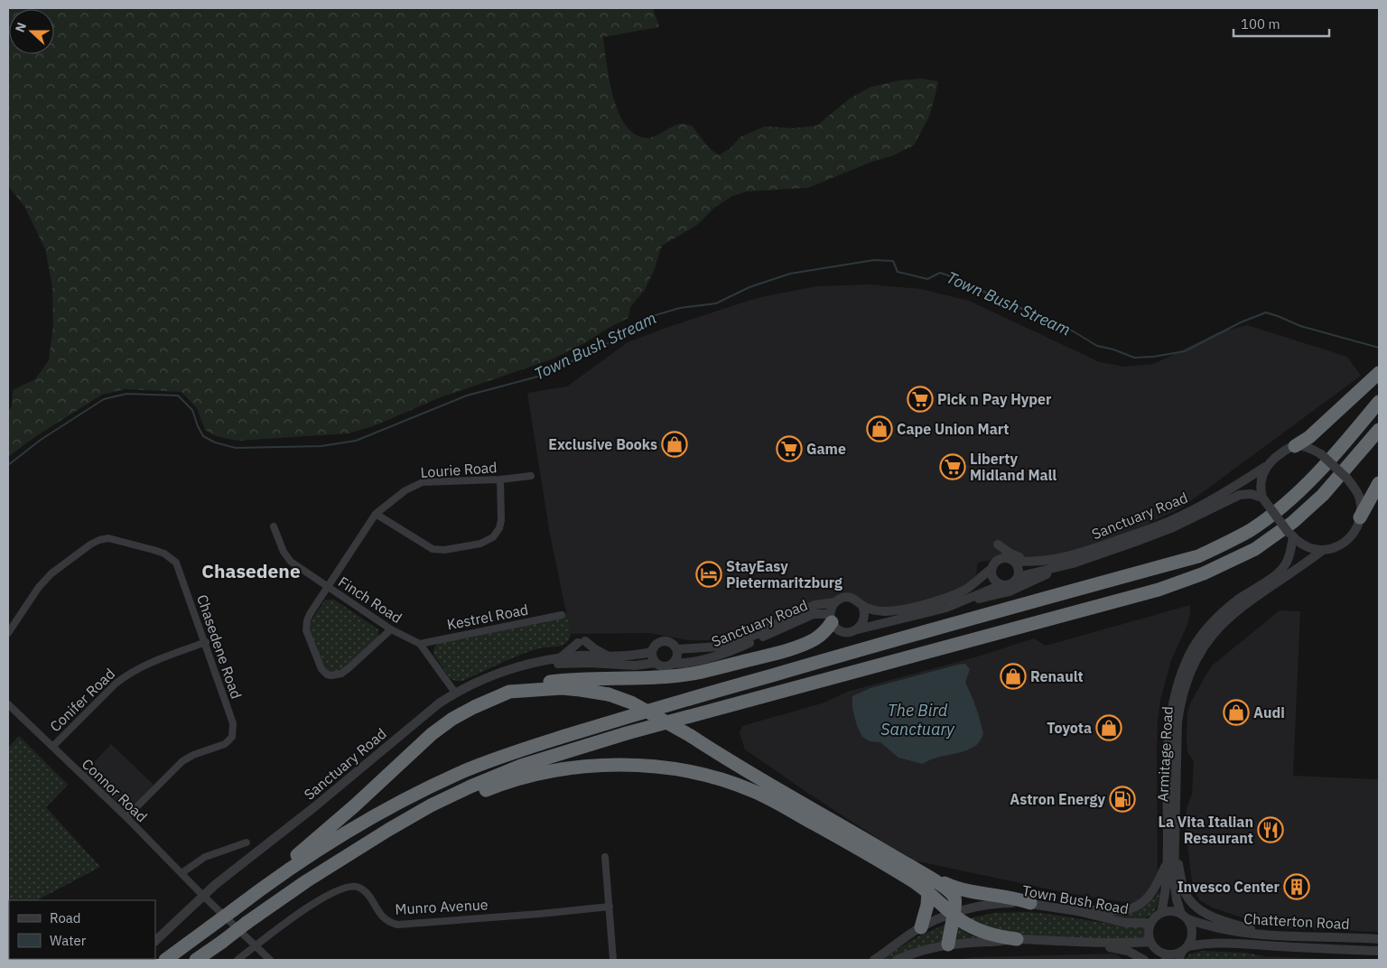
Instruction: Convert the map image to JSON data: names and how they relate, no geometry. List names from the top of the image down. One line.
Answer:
{"streets":{"street":["Lourie Road","Sanctuary Road","Finch Road","Kestrel Road","Chasedene Road","Conifer Road","Armitage Road","Connor Road","Town Bush Road","Munro Avenue","Chatterton Road"]},"crossings":[["Lourie Road","Finch Road"],["Sanctuary Road","Finch Road"],["Sanctuary Road","Armitage Road"],["Sanctuary Road","Connor Road"],["Finch Road","Kestrel Road"],["Chasedene Road","Conifer Road"],["Chasedene Road","Connor Road"],["Conifer Road","Connor Road"],["Armitage Road","Town Bush Road"],["Armitage Road","Chatterton Road"],["Connor Road","Munro Avenue"],["Town Bush Road","Chatterton Road"]],"districts":["Chasedene"],"water":["Town Bush Stream","The Bird Sanctuary"],"places":{"supermarket":["Pick n Pay Hyper","Game","Liberty Midland Mall"],"shop":["Cape Union Mart","Exclusive Books","Renault","Audi","Toyota"],"hotel":["StayEasy Pietermaritzburg"],"fuel station":["Astron Energy"],"restaurant":["La Vita Italian Resaurant"],"building":["Invesco Center"]},"legend":["Road","Water"],"scale_bar":"100 m","north":"left"}
